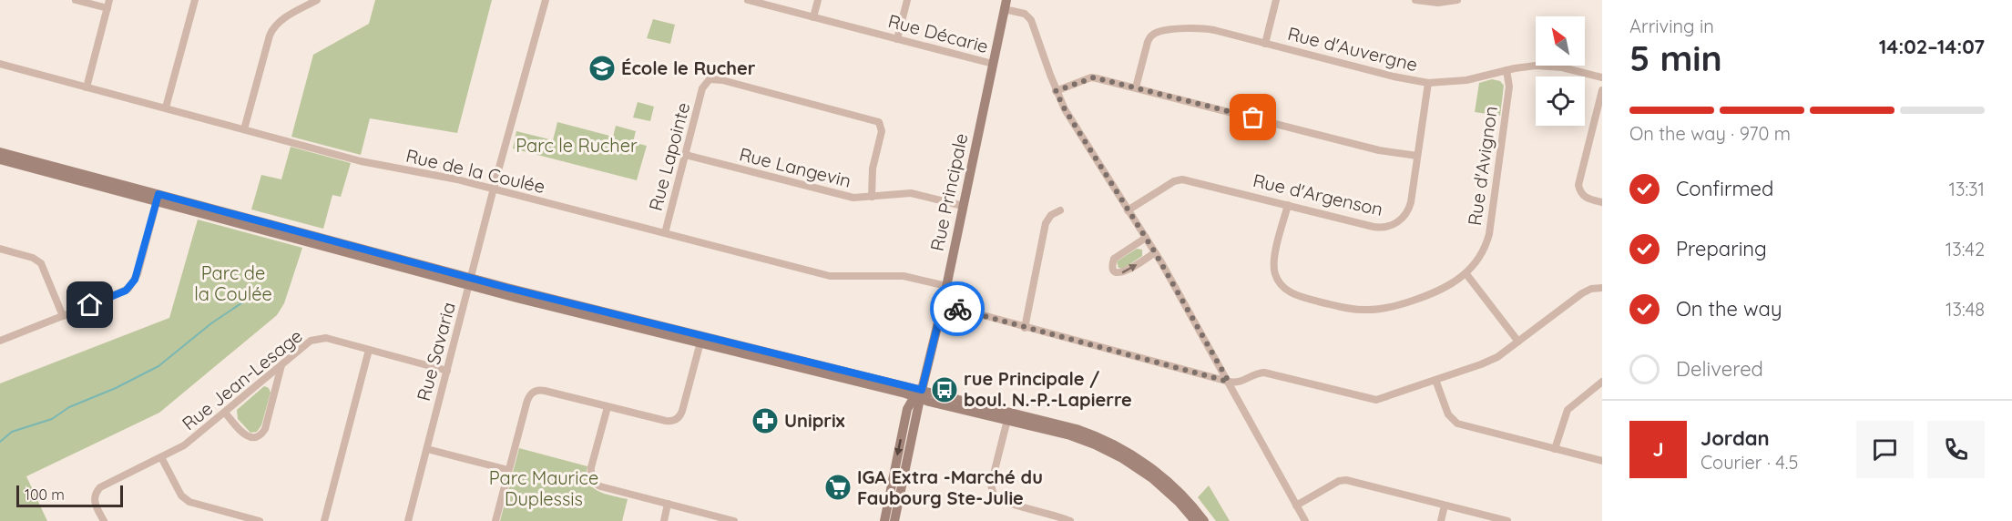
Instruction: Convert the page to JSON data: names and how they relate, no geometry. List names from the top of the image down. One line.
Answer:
{"streets":{"street":["Rue Décarie","Rue d'Auvergne","Rue Lapointe","Rue d'Avignon","Rue Langevin","Rue de la Coulée","Rue Principale","Rue d'Argenson","Rue Savaria","Rue Jean-Lesage"]},"crossings":[["Rue Décarie","Rue Principale"],["Rue d'Auvergne","Rue d'Avignon"],["Rue d'Auvergne","Rue d'Argenson"],["Rue Lapointe","Rue Langevin"],["Rue Lapointe","Rue de la Coulée"],["Rue d'Avignon","Rue d'Argenson"],["Rue Langevin","Rue Principale"],["Rue de la Coulée","Rue Principale"],["Rue de la Coulée","Rue Savaria"],["Rue Savaria","Rue Jean-Lesage"]],"parks":["Parc le Rucher","Parc de la Coulée","Parc Maurice Duplessis"],"places":{"school or university":["École le Rucher"],"bus stop":["rue Principale / boul. N.-P.-Lapierre"],"pharmacy":["Uniprix"],"supermarket":["IGA Extra -Marché du Faubourg Ste-Julie"]},"scale_bar":"100 m","north":"top left","page":{"heading":["5 min","Arriving in","14:02–14:07"],"panel":["Jordan","Courier · 4.5"],"bar":"On the way · 970 m","list":[["Confirmed","13:31"],["Preparing","13:42"],["On the way","13:48"],"Delivered"],"round":"J","scale":"100 m"}}
